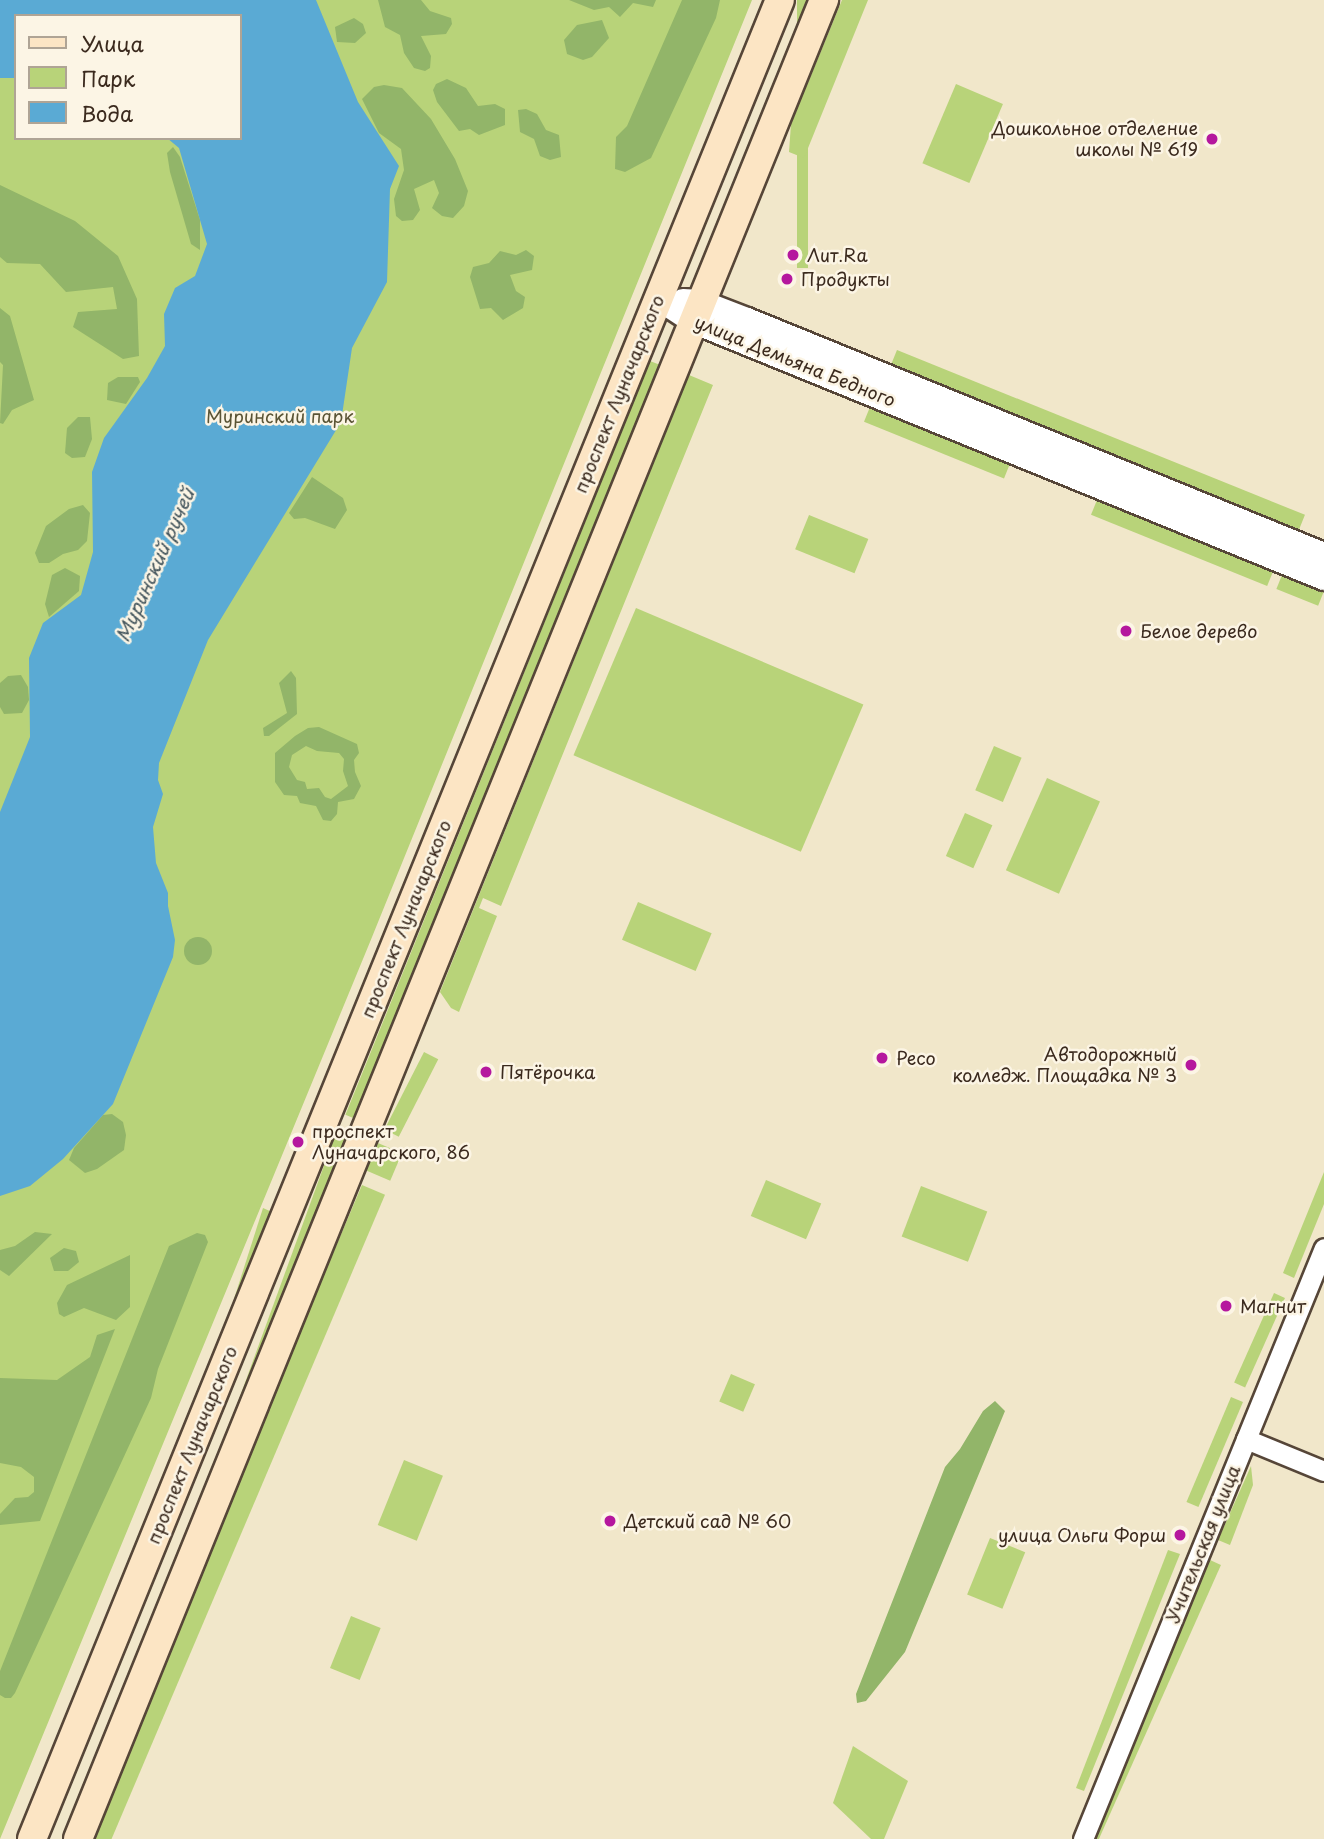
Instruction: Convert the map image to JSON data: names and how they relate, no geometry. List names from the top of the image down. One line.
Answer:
{"streets":{"main road":["проспект Луначарского"],"street":["улица Демьяна Бедного","Учительская улица"]},"crossings":[["улица Демьяна Бедного","проспект Луначарского"]],"water":["Муринский ручей"],"parks":["Муринский парк"],"places":["Дошкольное отделение школы № 619","Лит.Rа","Продукты","Белое дерево","Ресо","Автодорожный колледж. Площадка № 3","Пятёрочка","проспект Луначарского, 86","Магнит","Детский сад № 60","улица Ольги Форш"],"legend":["Улица","Парк","Вода"]}
